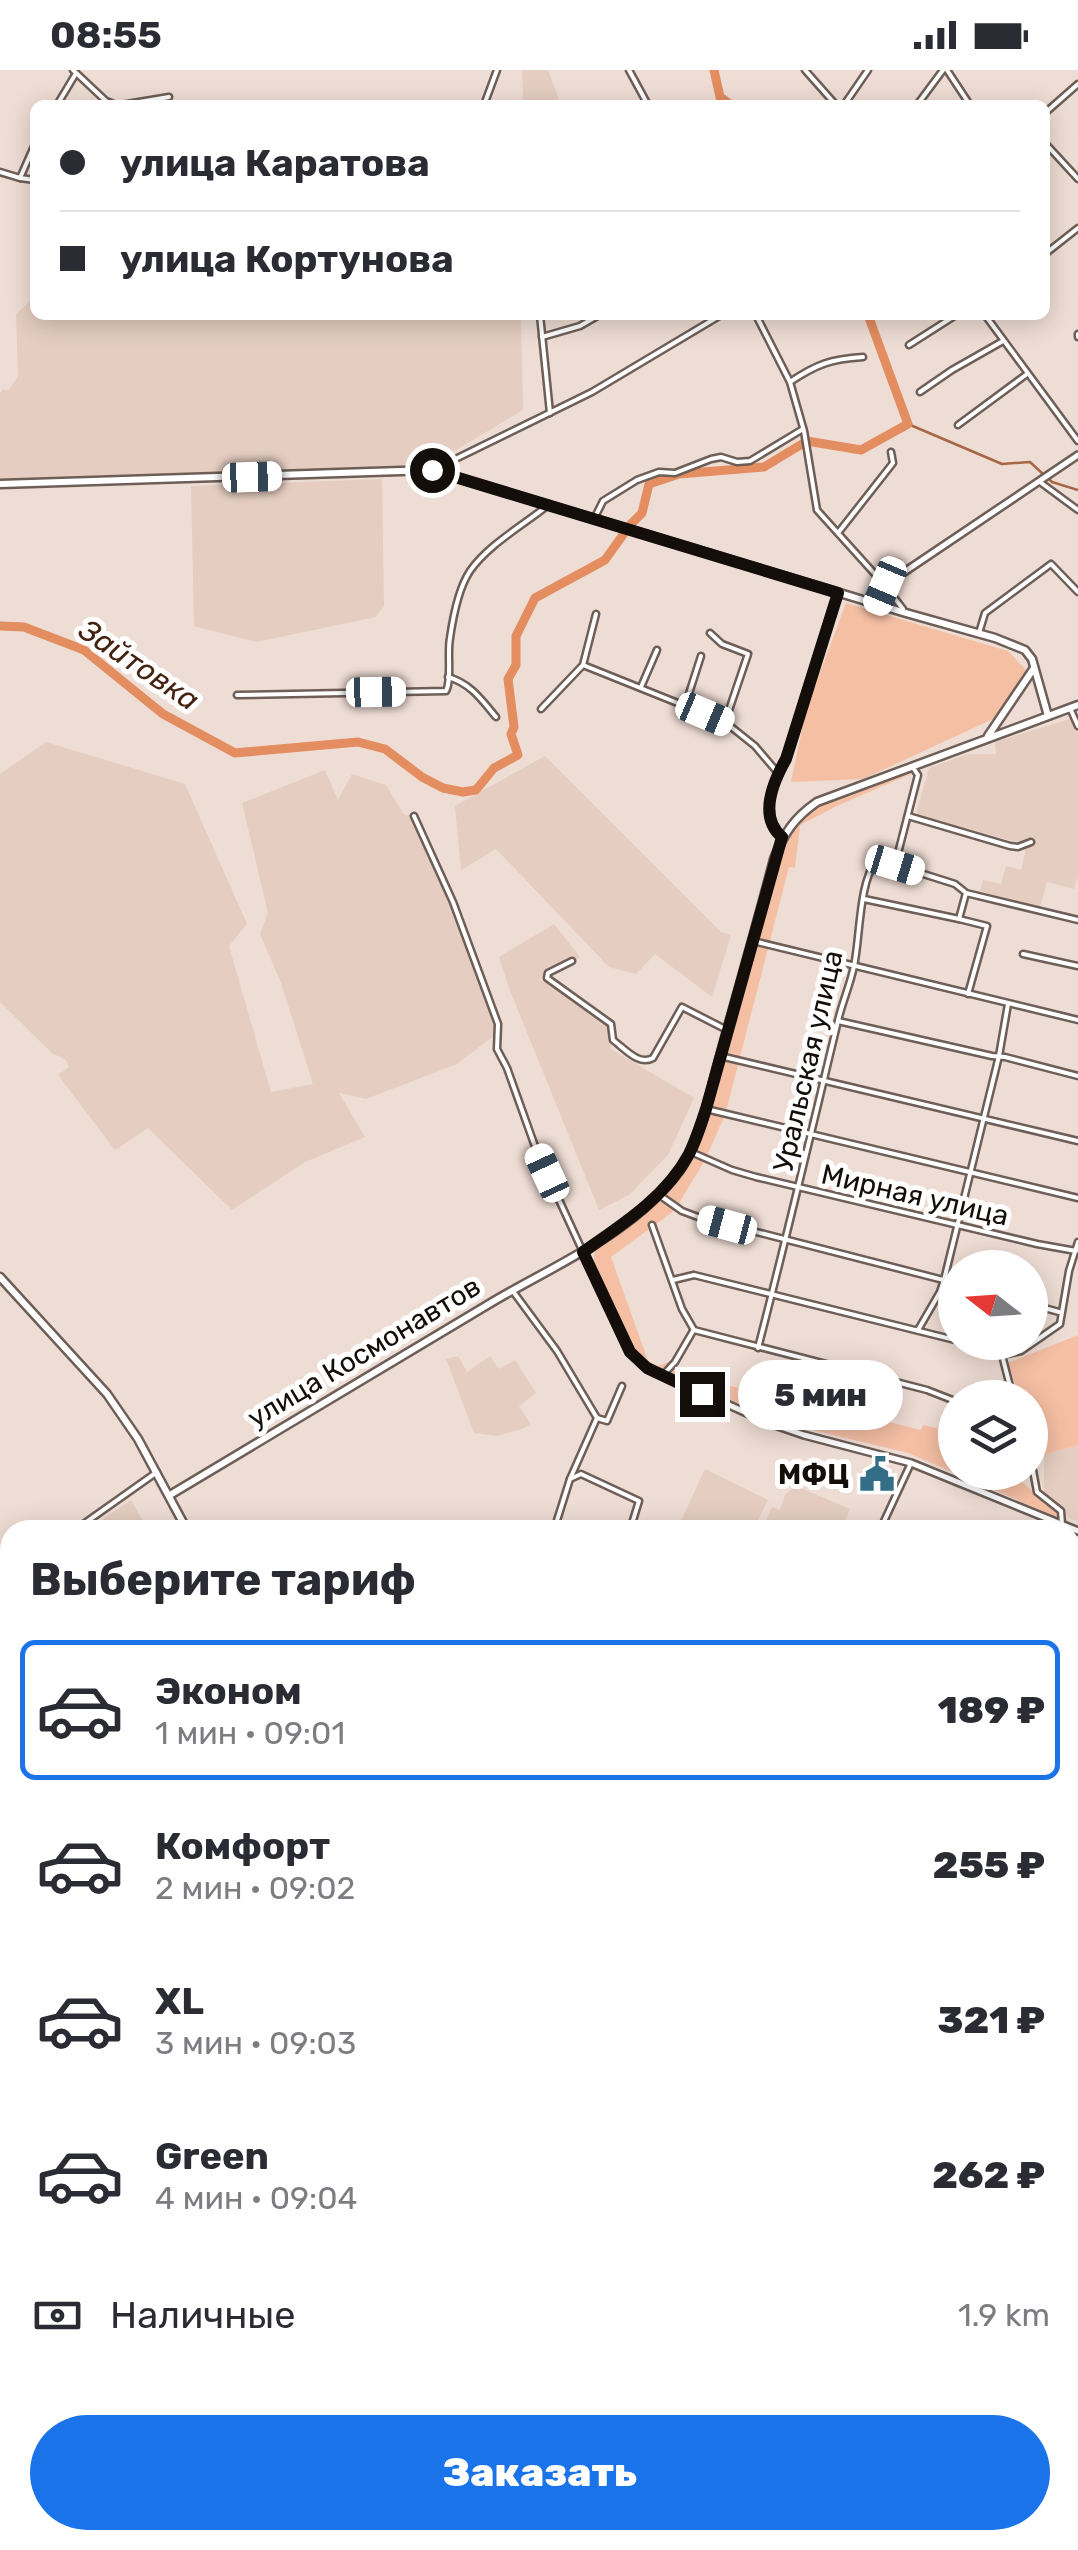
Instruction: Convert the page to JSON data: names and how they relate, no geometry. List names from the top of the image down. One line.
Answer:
{"streets":{"main road":["улица Космонавтов"],"street":["Уральская улица","Мирная улица"]},"crossings":[["Уральская улица","Мирная улица"],["Мирная улица","улица Космонавтов"]],"water":["Зайтовка"],"places":{"public building":["МФЦ"]},"north":"left","page":{"status":"08:55","banner":["улица Каратова","улица Кортунова"],"bubble":"5 мин","heading":"Выберите тариф","list":[{"name":"Эконом","note":"1 мин · 09:01","value":"189 ₽"},{"name":"Комфорт","note":"2 мин · 09:02","value":"255 ₽"},{"name":"XL","note":"3 мин · 09:03","value":"321 ₽"},{"name":"Green","note":"4 мин · 09:04","value":"262 ₽"}],"pay":["Наличные","1.9 km"],"buttons":"Заказать"}}
